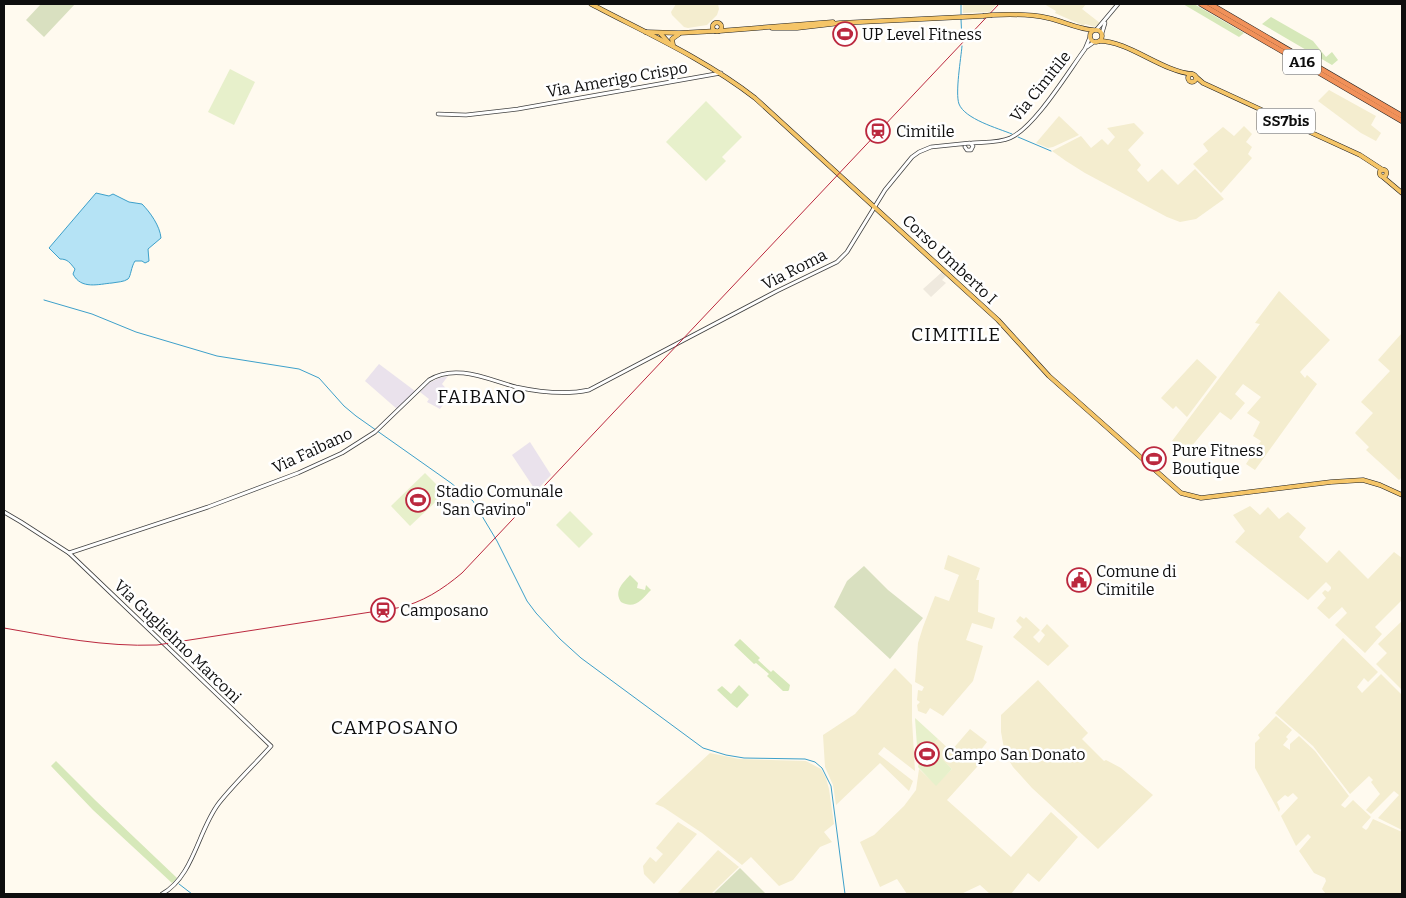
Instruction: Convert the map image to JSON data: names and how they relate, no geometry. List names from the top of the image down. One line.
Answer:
{"streets":{"highway":["A16"],"main road":["SS7bis","Corso Umberto I"],"street":["Via Amerigo Crispo","Via Cimitile","Via Roma","Via Faibano","Via Guglielmo Marconi"]},"crossings":[["Via Amerigo Crispo","Corso Umberto I"],["Via Cimitile","SS7bis"],["Via Cimitile","Via Roma"],["Corso Umberto I","Via Roma"],["Via Roma","Via Faibano"],["Via Faibano","Via Guglielmo Marconi"]],"districts":["CIMITILE","FAIBANO","CAMPOSANO"],"places":{"sports":["UP Level Fitness","Pure Fitness Boutique","Stadio Comunale \"San Gavino\"","Campo San Donato"],"station":["Cimitile","Camposano"],"public building":["Comune di Cimitile"]}}
